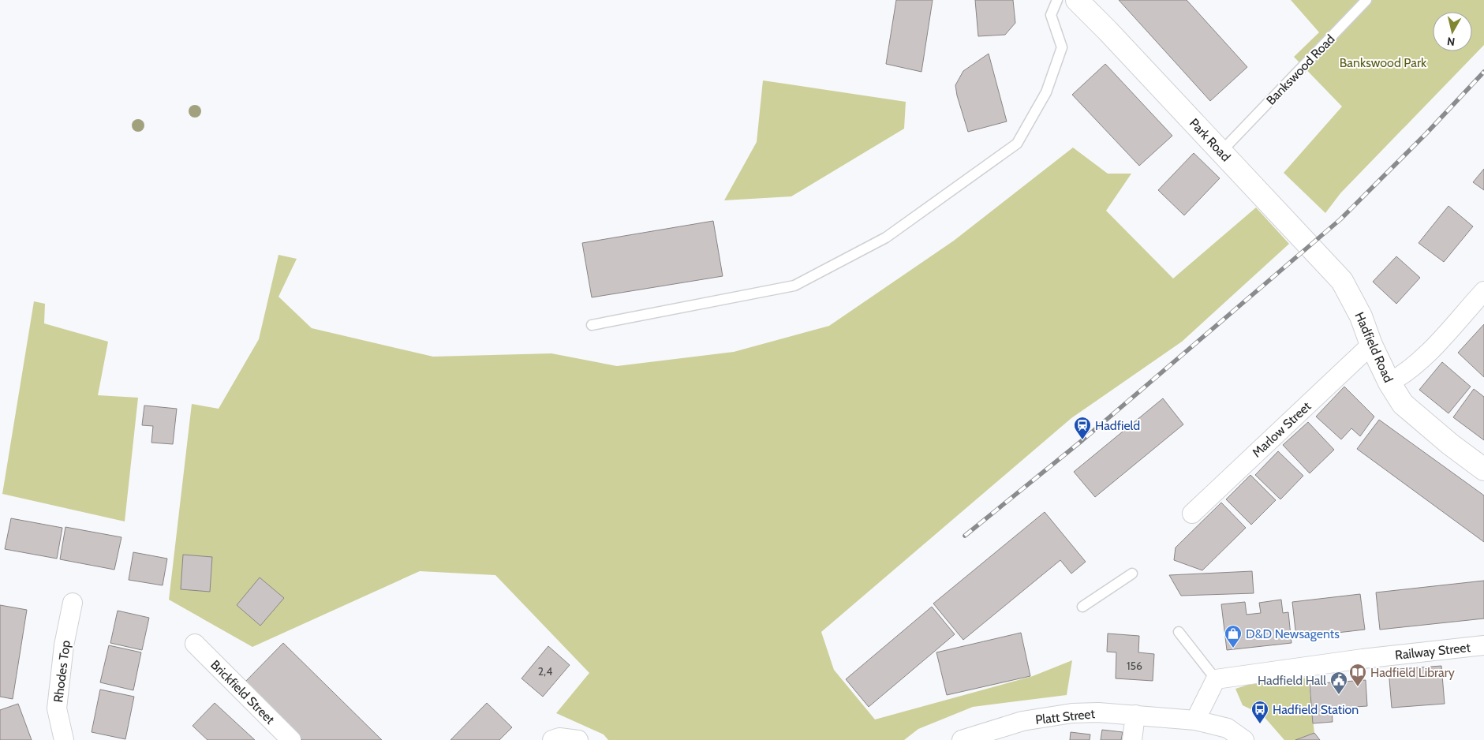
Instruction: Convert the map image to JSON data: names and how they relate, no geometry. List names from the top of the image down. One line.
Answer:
{"streets":{"street":["Park Road","Hadfield Road","Marlow Street","Railway Street","Rhodes Top","Brickfield Street","Platt Street"],"lane":["Bankswood Road"]},"crossings":[["Bankswood Road","Park Road"],["Park Road","Hadfield Road"],["Hadfield Road","Marlow Street"]],"parks":["Bankswood Park"],"places":{"station":["Hadfield"],"shop":["D&D Newsagents"],"library":["Hadfield Library"],"public building":["Hadfield Hall"],"bus stop":["Hadfield Station"]},"house_numbers":["156","2,4"],"north":"bottom"}
